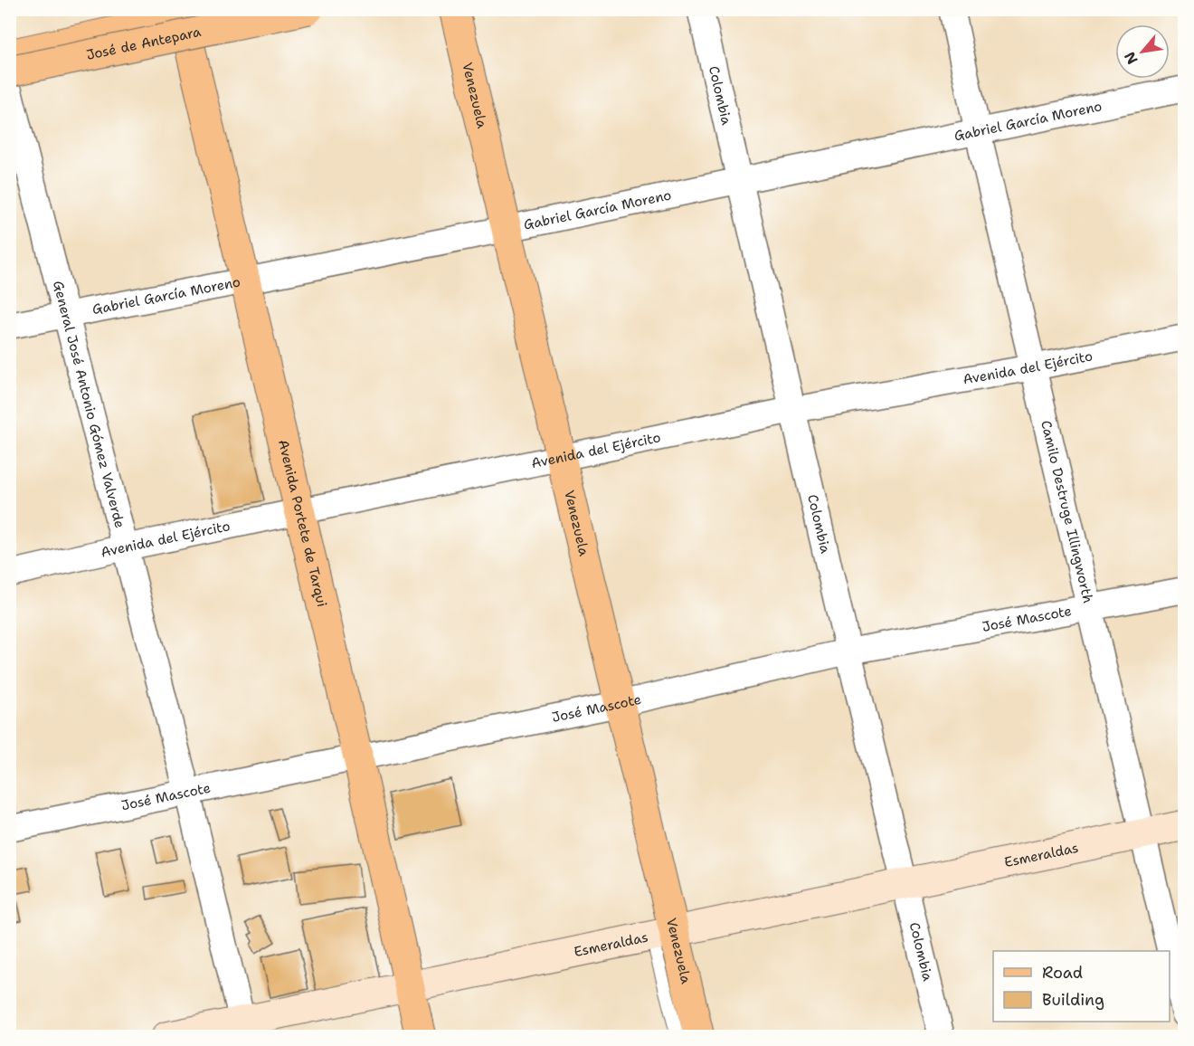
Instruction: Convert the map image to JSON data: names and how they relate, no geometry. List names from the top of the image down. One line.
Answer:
{"streets":{"main road":["José de Antepara","Venezuela","Avenida Portete de Tarqui","Esmeraldas"],"street":["Colombia","Gabriel García Moreno","Avenida del Ejército","General José Antonio Gómez Valverde","Camilo Destruge Illingworth","José Mascote"]},"crossings":[["José de Antepara","Avenida Portete de Tarqui"],["Venezuela","Gabriel García Moreno"],["Venezuela","Avenida del Ejército"],["Venezuela","José Mascote"],["Venezuela","Esmeraldas"],["Colombia","Gabriel García Moreno"],["Colombia","Avenida del Ejército"],["Colombia","José Mascote"],["Colombia","Esmeraldas"],["Gabriel García Moreno","General José Antonio Gómez Valverde"],["Gabriel García Moreno","Camilo Destruge Illingworth"],["Gabriel García Moreno","Avenida Portete de Tarqui"],["Avenida del Ejército","General José Antonio Gómez Valverde"],["Avenida del Ejército","Camilo Destruge Illingworth"],["Avenida del Ejército","Avenida Portete de Tarqui"],["General José Antonio Gómez Valverde","José Mascote"],["General José Antonio Gómez Valverde","Esmeraldas"],["Camilo Destruge Illingworth","José Mascote"],["Camilo Destruge Illingworth","Esmeraldas"],["Avenida Portete de Tarqui","José Mascote"],["Avenida Portete de Tarqui","Esmeraldas"]],"legend":["Road","Building"],"north":"bottom left"}
